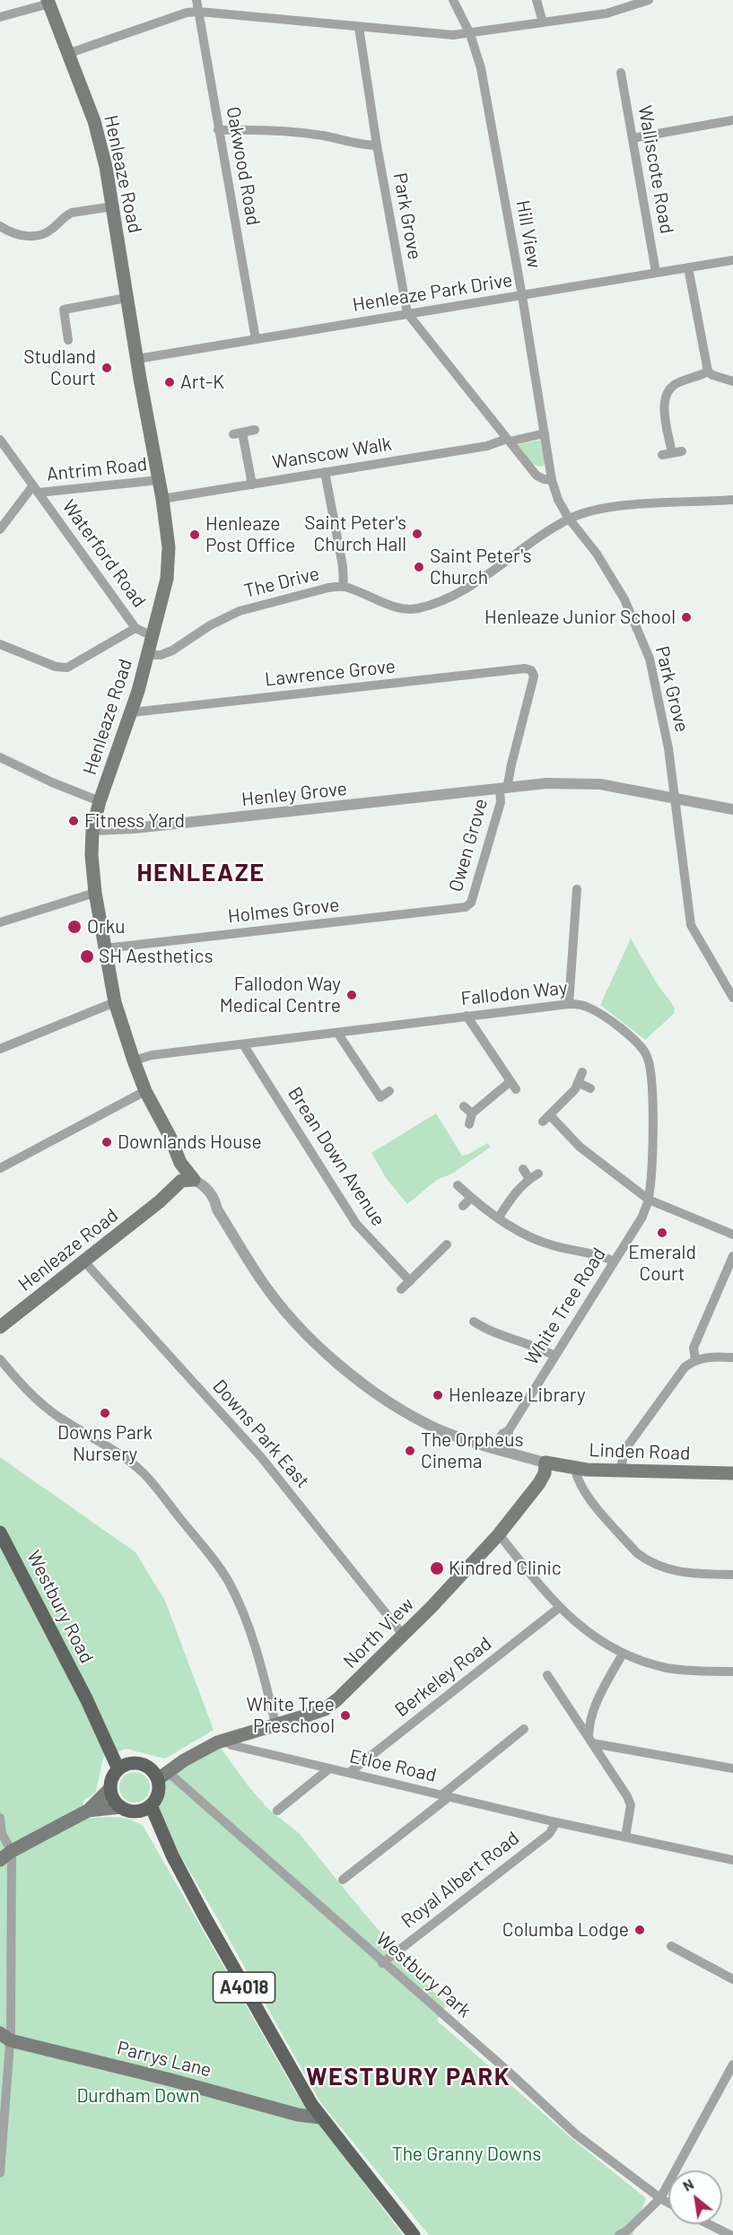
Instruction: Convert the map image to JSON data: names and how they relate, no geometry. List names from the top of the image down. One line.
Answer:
{"streets":{"main road":["Henleaze Road","Linden Road","Westbury Road","North View","A4018","Parrys Lane"],"street":["Oakwood Road","Walliscote Road","Park Grove","Hill View","Henleaze Park Drive","Wanscow Walk","Antrim Road","Waterford Road","The Drive","Lawrence Grove","Henley Grove","Owen Grove","Holmes Grove","Fallodon Way","Brean Down Avenue","White Tree Road","Downs Park East","Berkeley Road","Etloe Road","Royal Albert Road","Westbury Park"]},"crossings":[["Oakwood Road","Henleaze Park Drive"],["Walliscote Road","Henleaze Park Drive"],["Henleaze Road","Henleaze Park Drive"],["Henleaze Road","Wanscow Walk"],["Henleaze Road","Antrim Road"],["Henleaze Road","Waterford Road"],["Henleaze Road","The Drive"],["Henleaze Road","Lawrence Grove"],["Henleaze Road","Henley Grove"],["Henleaze Road","Holmes Grove"],["Henleaze Road","Fallodon Way"],["Henleaze Road","Downs Park East"],["Park Grove","Hill View"],["Park Grove","Henleaze Park Drive"],["Park Grove","Wanscow Walk"],["Park Grove","The Drive"],["Park Grove","Henley Grove"],["Hill View","Henleaze Park Drive"],["Antrim Road","Waterford Road"],["Lawrence Grove","Owen Grove"],["Henley Grove","Owen Grove"],["Owen Grove","Holmes Grove"],["Fallodon Way","Brean Down Avenue"],["Fallodon Way","White Tree Road"],["Downs Park East","North View"],["Linden Road","North View"],["Westbury Road","North View"],["Westbury Road","Westbury Park"],["Westbury Road","A4018"],["North View","Etloe Road"],["North View","Westbury Park"],["North View","A4018"],["Berkeley Road","Etloe Road"],["Etloe Road","Royal Albert Road"],["Royal Albert Road","Westbury Park"],["Westbury Park","A4018"],["A4018","Parrys Lane"]],"districts":["HENLEAZE","WESTBURY PARK"],"parks":["Durdham Down","The Granny Downs"],"places":["Studland Court","Art-K","Saint Peter's Church Hall","Henleaze Post Office","Saint Peter's Church","Henleaze Junior School","Fitness Yard","Orku","SH Aesthetics","Fallodon Way Medical Centre","Downlands House","Emerald Court","Henleaze Library","Downs Park Nursery","The Orpheus Cinema","Kindred Clinic","White Tree Preschool","Columba Lodge"],"north":"top left"}
